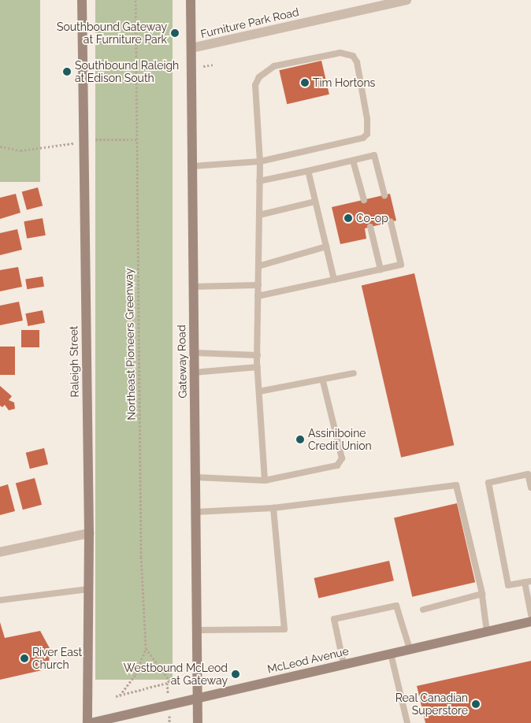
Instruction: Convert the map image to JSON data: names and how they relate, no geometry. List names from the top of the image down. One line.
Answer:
{"streets":{"street":["Furniture Park Road","Raleigh Street","Gateway Road","McLeod Avenue"],"path":["Northeast Pioneers Greenway"]},"crossings":[["Furniture Park Road","Gateway Road"],["Gateway Road","McLeod Avenue"]],"places":["Southbound Gateway at Furniture Park","Southbound Raleigh at Edison South","Tim Hortons","Co-op","Assiniboine Credit Union","River East Church","Westbound McLeod at Gateway","Real Canadian Superstore"]}
